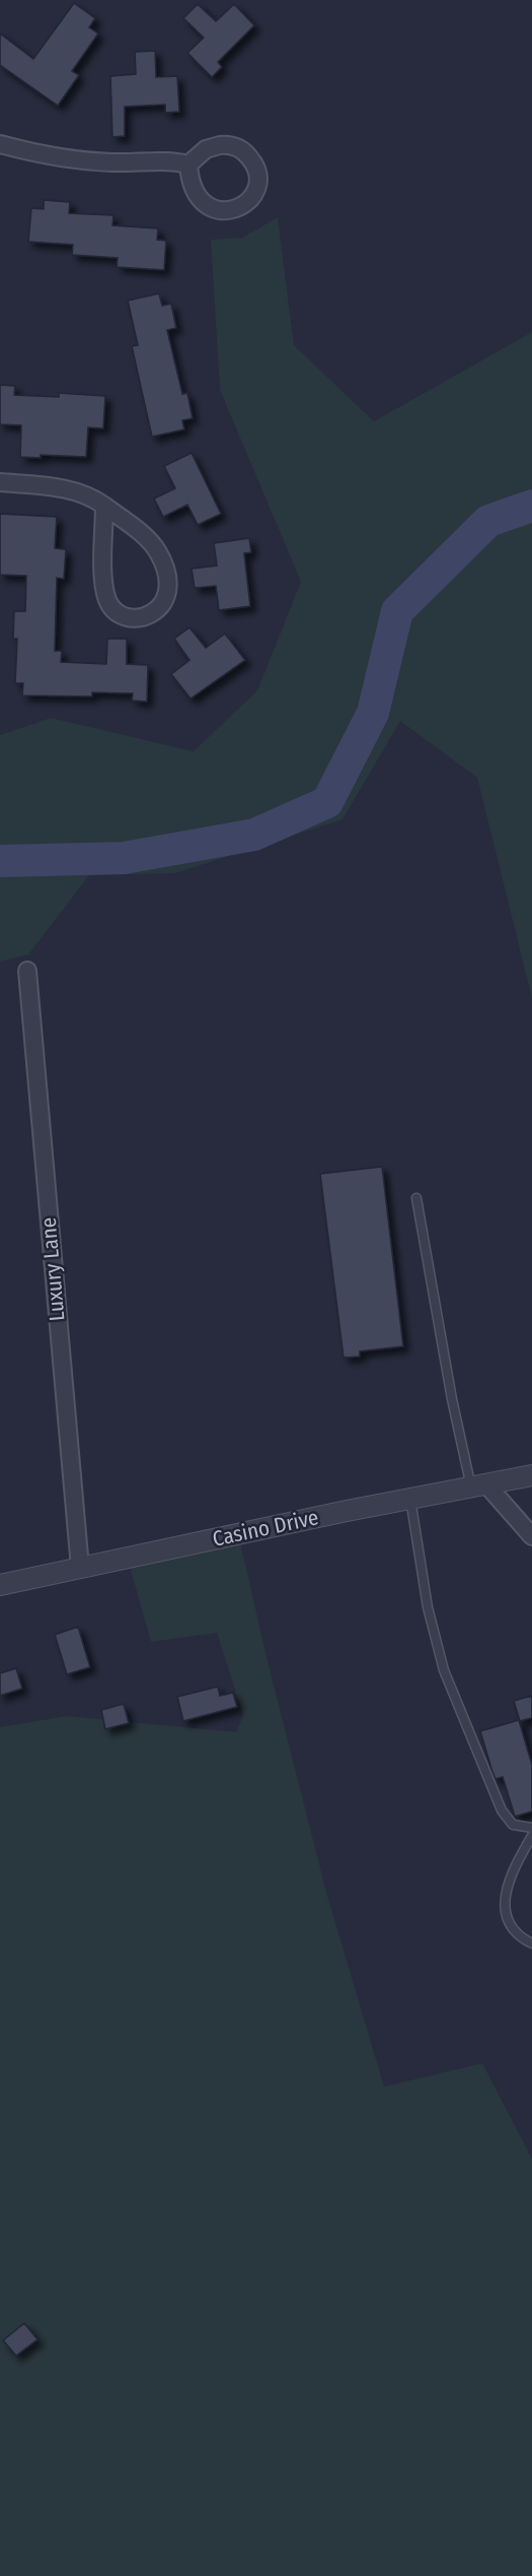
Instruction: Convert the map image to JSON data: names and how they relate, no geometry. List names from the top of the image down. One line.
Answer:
{"streets":{"street":["Luxury Lane","Casino Drive"]},"crossings":[["Luxury Lane","Casino Drive"]]}
